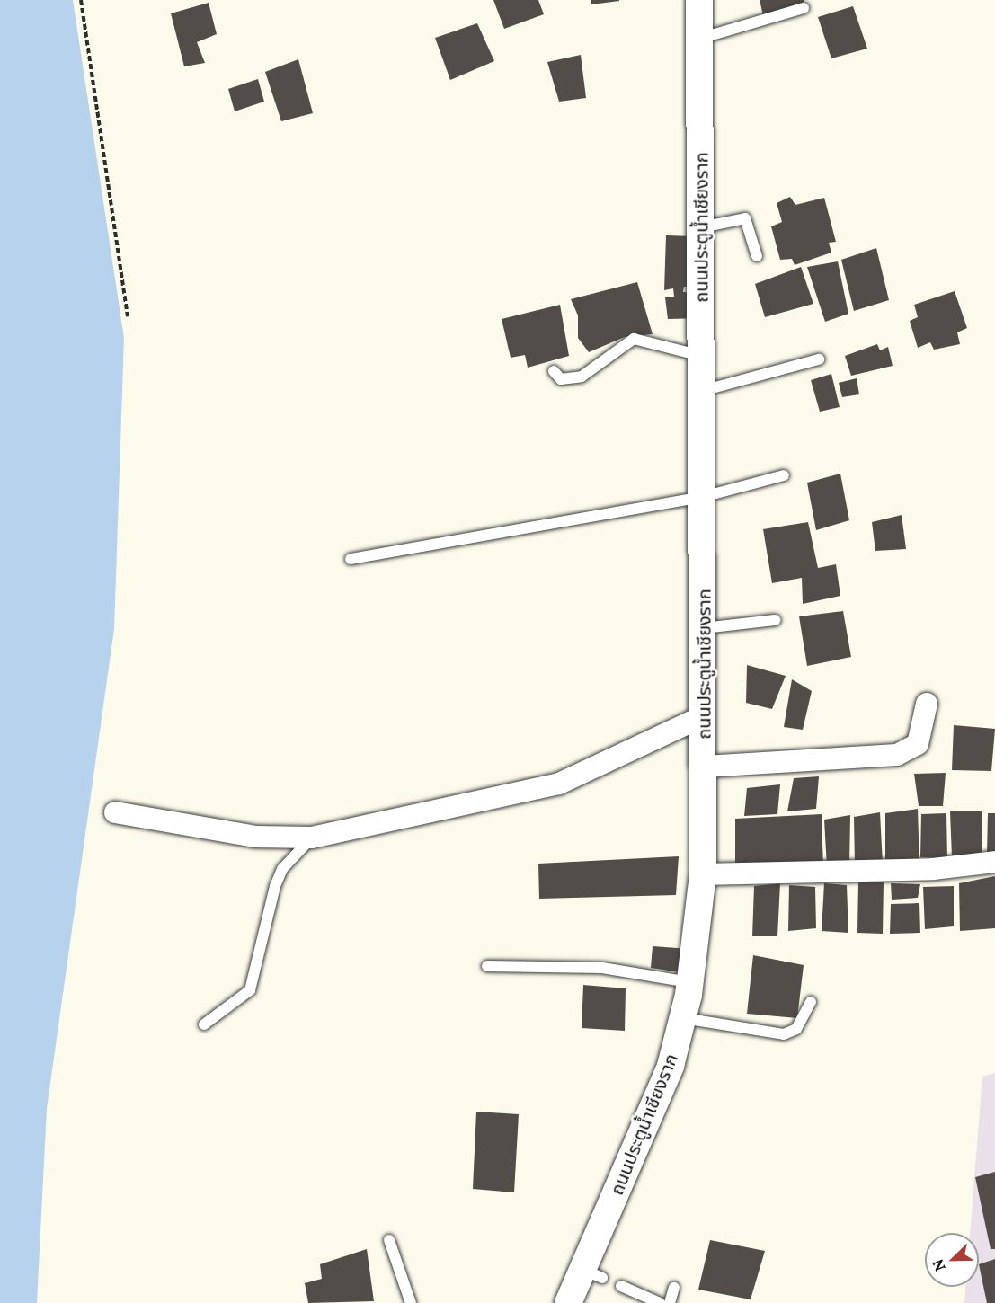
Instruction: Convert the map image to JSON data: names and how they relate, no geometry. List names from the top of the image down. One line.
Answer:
{"streets":{"street":["ถนนประตูน้ำเชียงราก"]},"north":"bottom left"}
